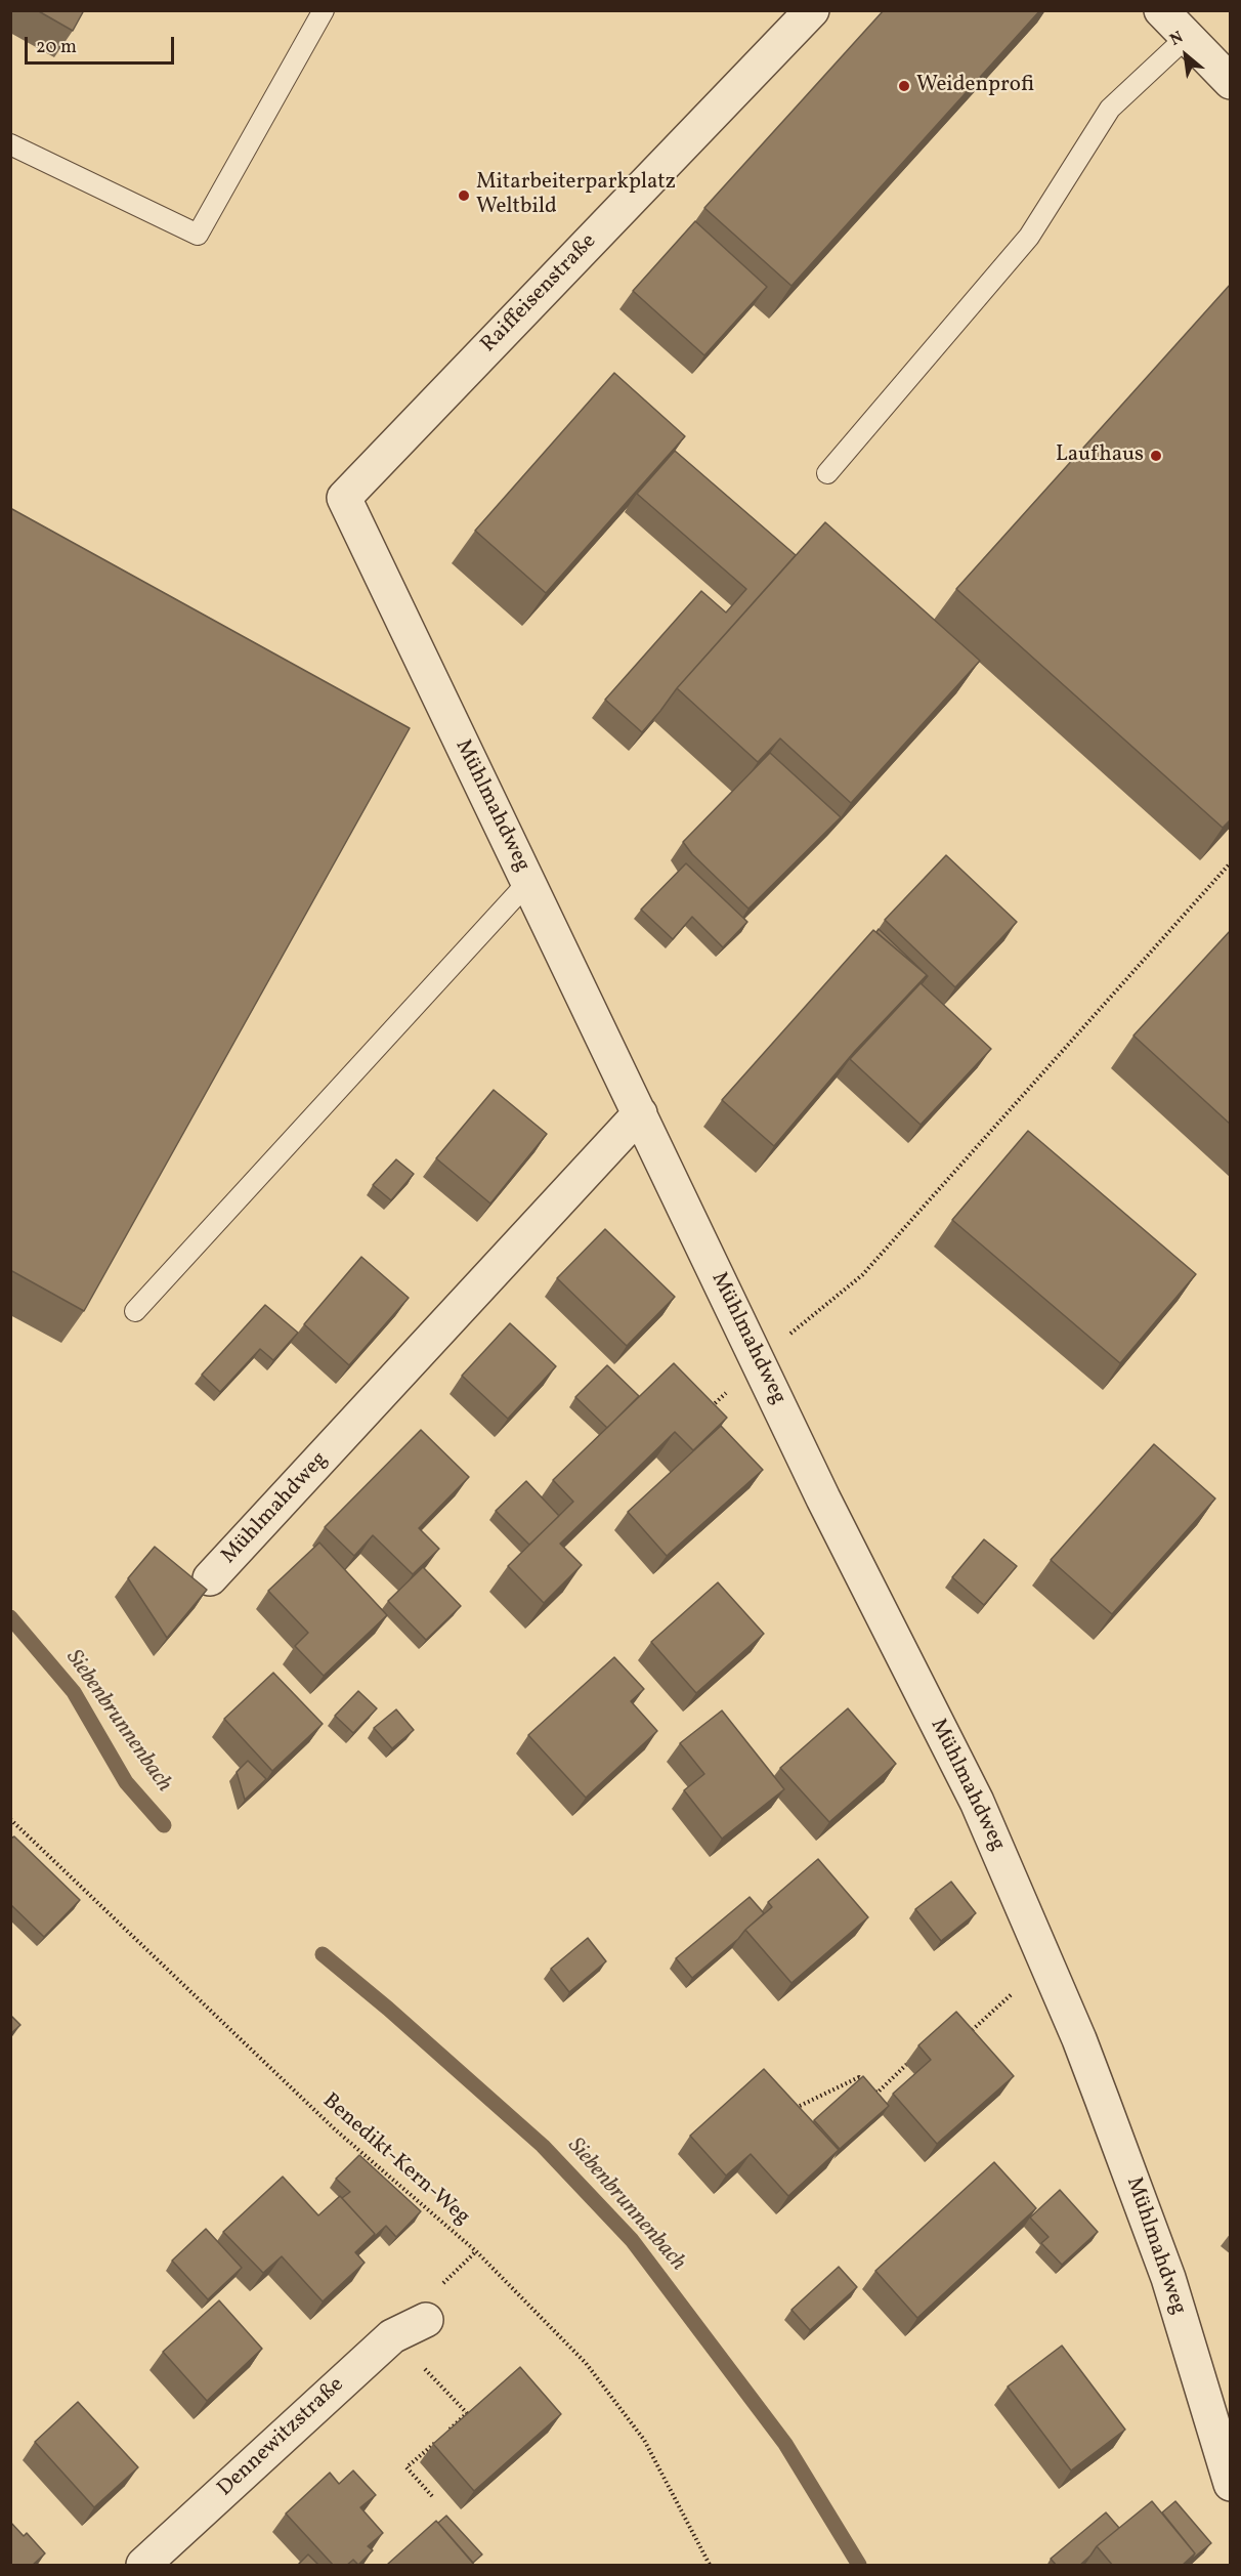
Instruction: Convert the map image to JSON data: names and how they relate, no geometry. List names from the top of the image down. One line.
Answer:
{"streets":{"street":["Raiffeisenstraße","Mühlmahdweg","Dennewitzstraße"],"path":["Benedikt-Kern-Weg"]},"crossings":[["Raiffeisenstraße","Mühlmahdweg"]],"water":["Siebenbrunnenbach"],"places":["Weidenprofi","Mitarbeiterparkplatz Weltbild","Laufhaus"],"scale_bar":"20 m","north":"top left"}
